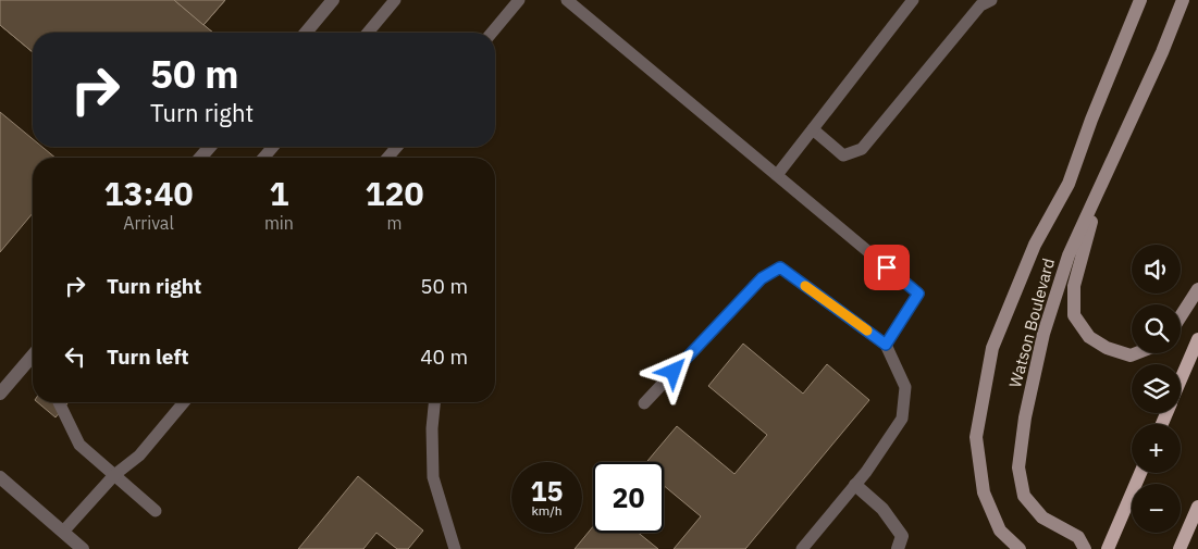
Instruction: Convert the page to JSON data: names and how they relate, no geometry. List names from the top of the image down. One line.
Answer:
{"streets":{"street":["Watson Boulevard"]},"page":{"turn":["50 m","Turn right"],"eta":["13:40","Arrival","1","min","120","m"],"map_buttons":["+","−"],"list":[{"name":"Turn right","value":"50 m"},{"name":"Turn left","value":"40 m"}],"speed":"15 km/h","limit":"20"}}
